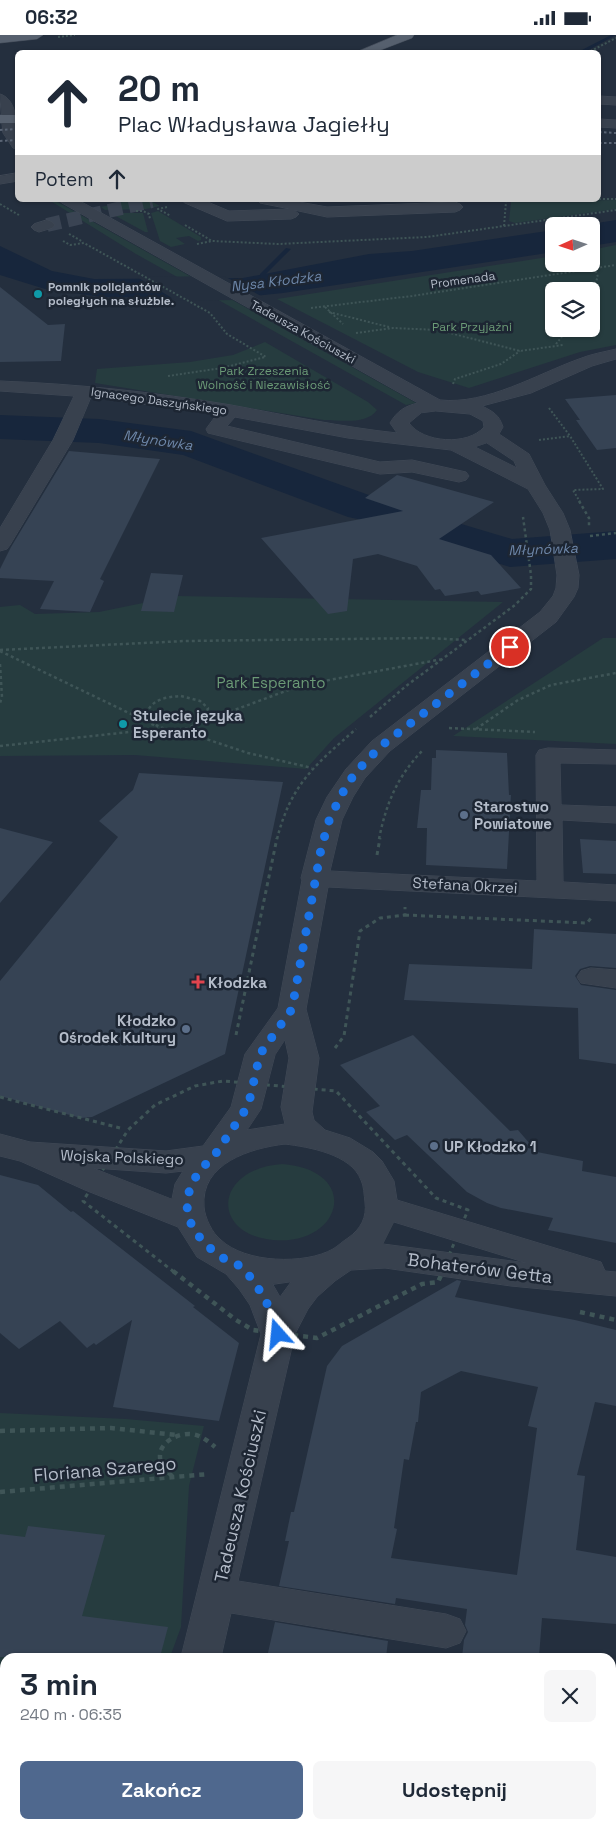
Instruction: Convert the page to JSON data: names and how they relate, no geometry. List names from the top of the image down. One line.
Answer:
{"streets":{"street":["Tadeusza Kościuszki","Ignacego Daszyńskiego","Stefana Okrzei","Wojska Polskiego","Bohaterów Getta"],"path":["Promenada","Floriana Szarego"]},"crossings":[["Tadeusza Kościuszki","Wojska Polskiego"],["Tadeusza Kościuszki","Bohaterów Getta"],["Wojska Polskiego","Bohaterów Getta"]],"water":["Nysa Kłodzka","Młynówka"],"parks":["Park Przyjaźni","Park Zrzeszenia Wolność i Niezawisłość","Park Esperanto"],"places":{"other":["Pomnik policjantów poległych na służbie.","Stulecie języka Esperanto","Starostwo Powiatowe","Kłodzko Ośrodek Kultury","UP Kłodzko 1"],"health":["Kłodzka"]},"north":"left","page":{"status":"06:32","turn":["20 m","Plac Władysława Jagiełły"],"then":"Potem","heading":["3 min","240 m · 06:35"],"buttons":["Zakończ","Udostępnij"]}}
